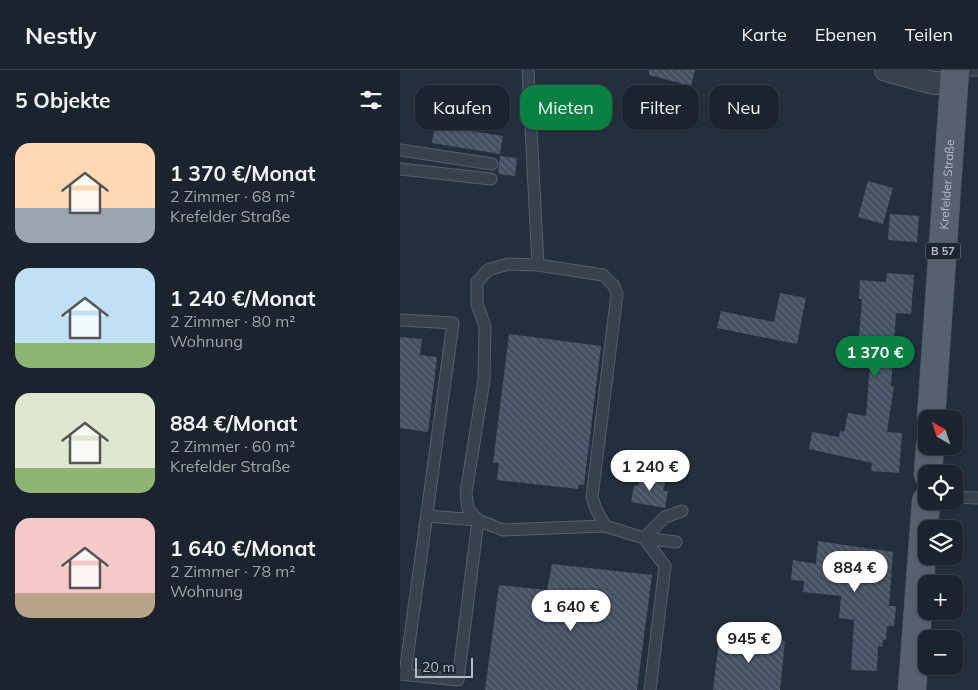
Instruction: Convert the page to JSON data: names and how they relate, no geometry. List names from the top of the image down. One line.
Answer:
{"streets":{"main road":["Krefelder Straße","B 57"]},"scale_bar":"20 m","north":"top left","page":{"header":"Nestly","nav":["Karte","Ebenen","Teilen"],"heading":"5 Objekte","chip":["Kaufen","Mieten","Filter","Neu"],"list":[{"name":"1 370 €/Monat","note":"2 Zimmer · 68 m² · Krefelder Straße"},{"name":"1 240 €/Monat","note":"2 Zimmer · 80 m² · Wohnung"},{"name":"884 €/Monat","note":"2 Zimmer · 60 m² · Krefelder Straße"},{"name":"1 640 €/Monat","note":"2 Zimmer · 78 m² · Wohnung"}],"price":["1 370 €","1 240 €","884 €","1 640 €","945 €"],"map_buttons":["+","−"],"scale":"20 m"}}
